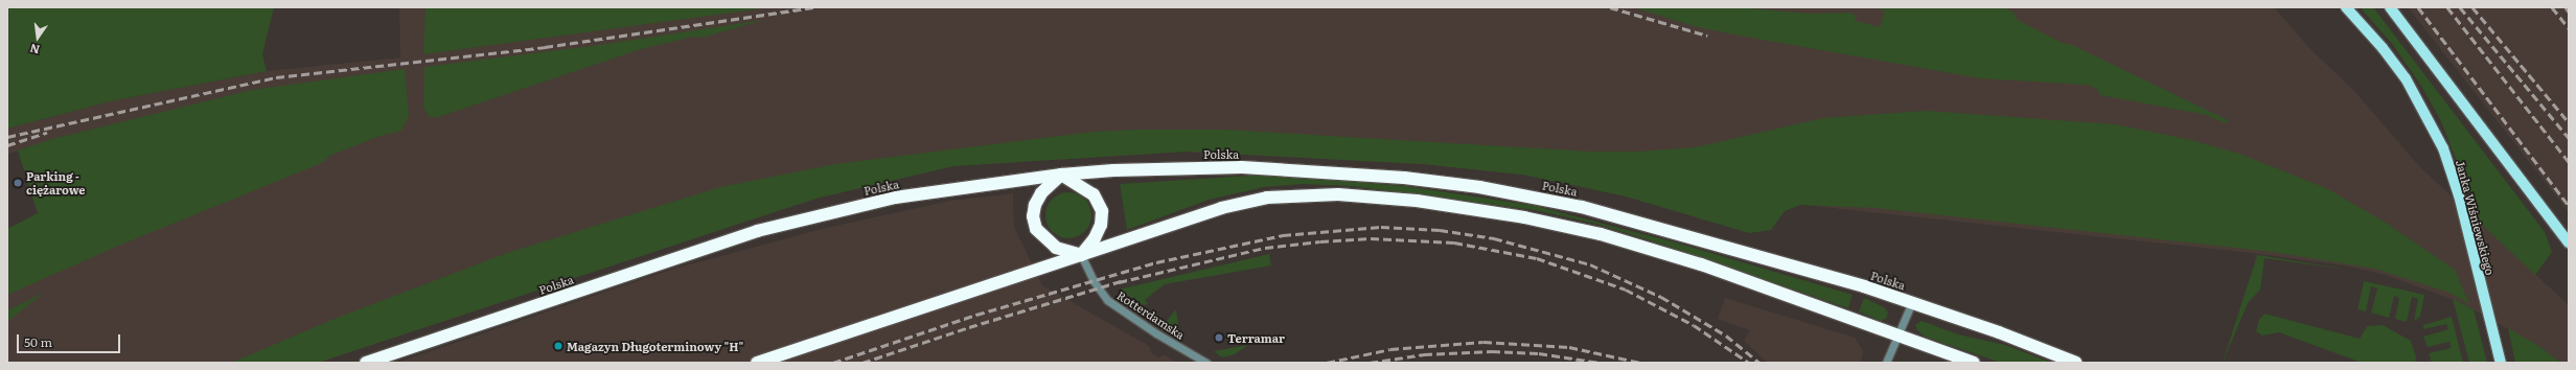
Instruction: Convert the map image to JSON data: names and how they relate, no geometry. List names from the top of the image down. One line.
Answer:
{"streets":{"highway":["Polska"],"main road":["Janka Wiśniewskiego"],"street":["Rotterdamska"]},"crossings":[["Polska","Rotterdamska"]],"places":["Parking - ciężarowe","Terramar","Magazyn Długoterminowy \"H\""],"scale_bar":"50 m","north":"bottom"}
